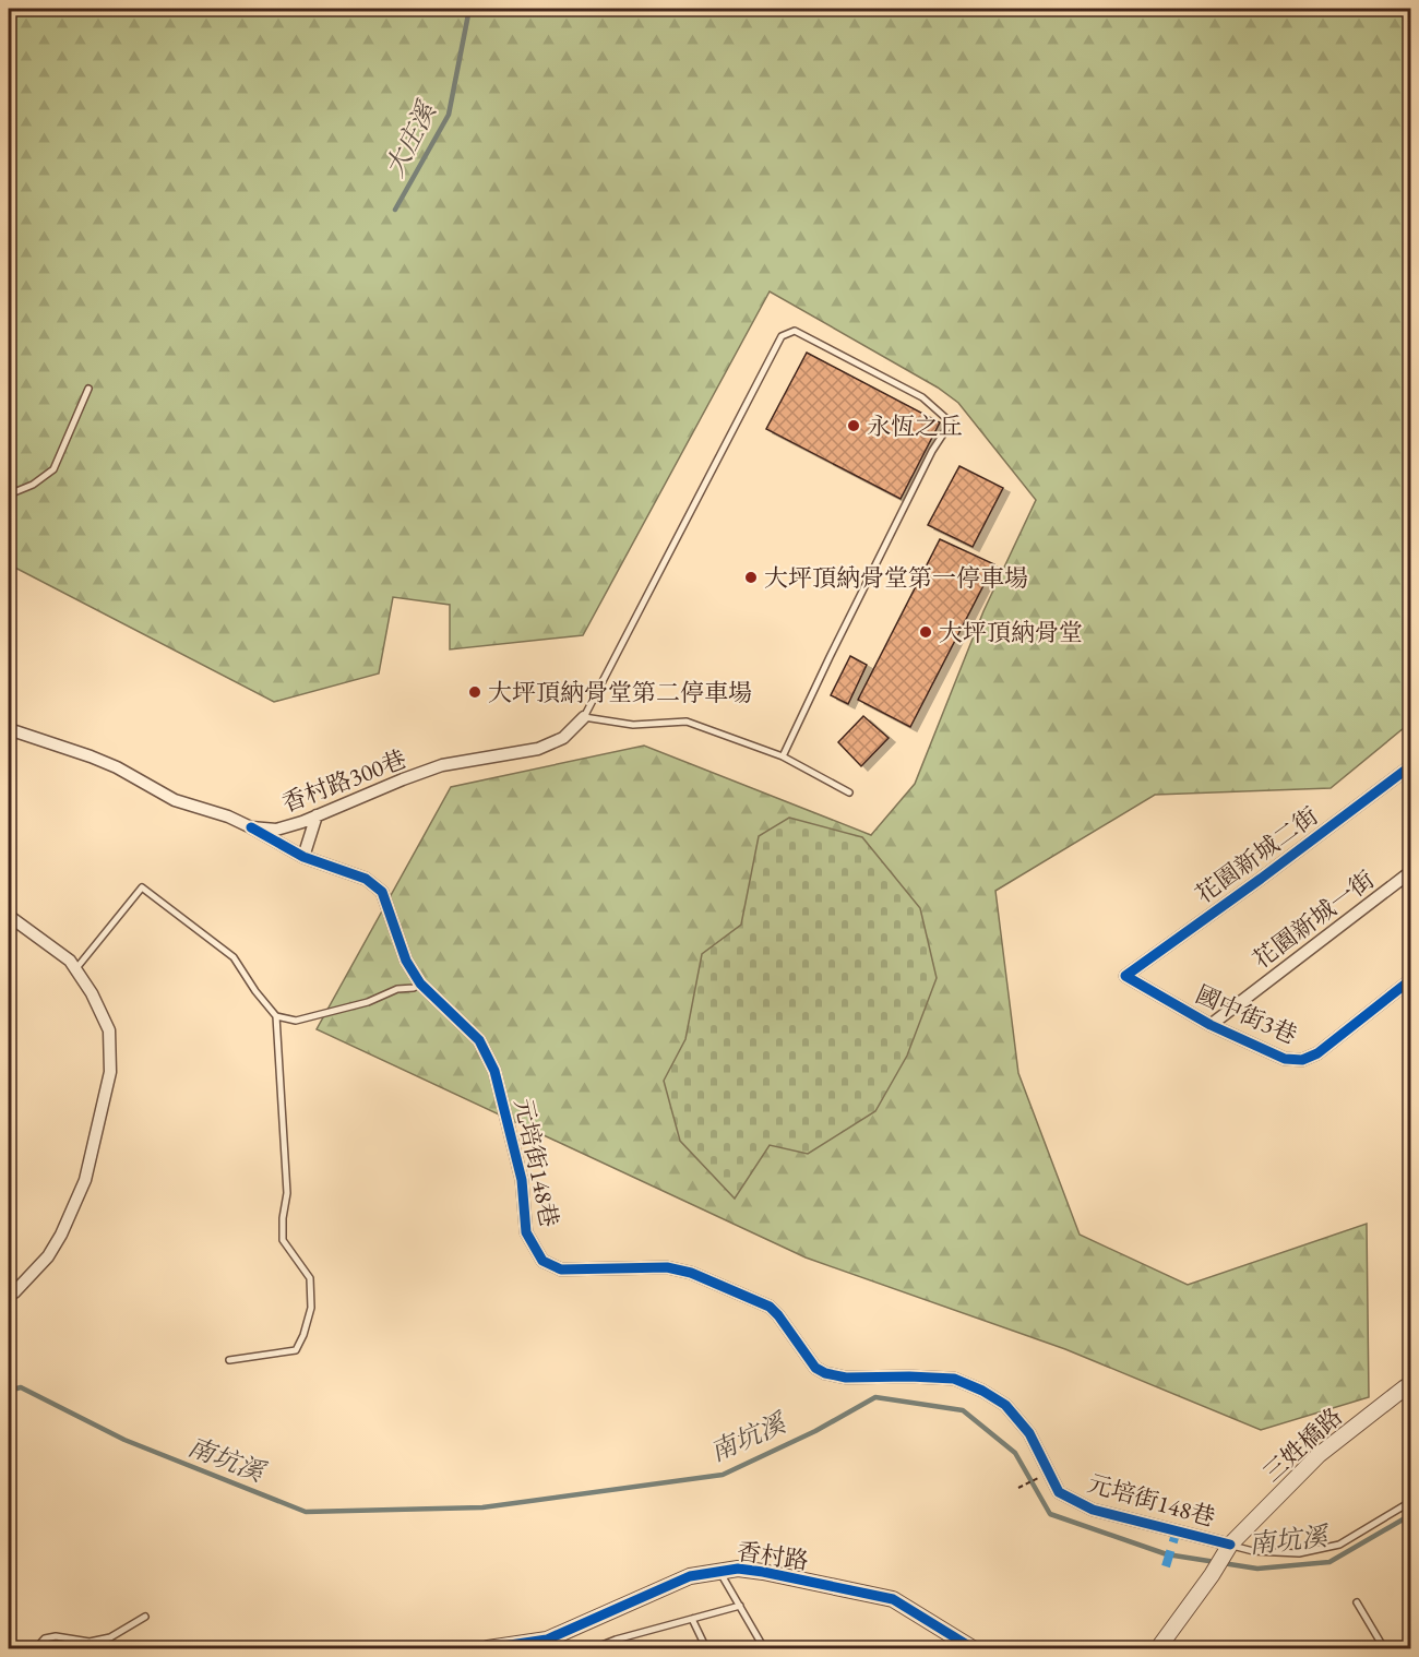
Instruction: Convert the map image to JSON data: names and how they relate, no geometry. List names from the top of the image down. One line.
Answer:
{"streets":{"street":["香村路300巷","花園新城二街","花園新城一街","國中街3巷","元培街148巷","三姓橋路","香村路"]},"crossings":[["香村路300巷","元培街148巷"],["花園新城二街","國中街3巷"],["花園新城一街","國中街3巷"],["元培街148巷","三姓橋路"]],"water":["大庄溪","南坑溪"],"places":["永恆之丘","大坪頂納骨堂第一停車場","大坪頂納骨堂","大坪頂納骨堂第二停車場"]}
